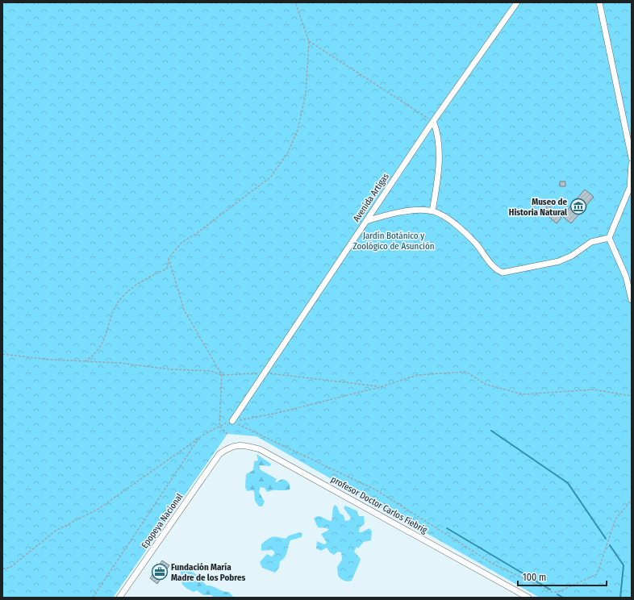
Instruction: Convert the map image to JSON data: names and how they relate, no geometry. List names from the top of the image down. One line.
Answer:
{"streets":{"street":["Avenida Artigas","profesor Doctor Carlos Fiebrig","Epopeya Nacional"]},"crossings":[["profesor Doctor Carlos Fiebrig","Epopeya Nacional"]],"parks":["Jardín Botánico y Zoológico de Asunción"],"places":{"museum":["Museo de Historia Natural"],"office":["Fundación María Madre de los Pobres"]},"scale_bar":"100 m"}
